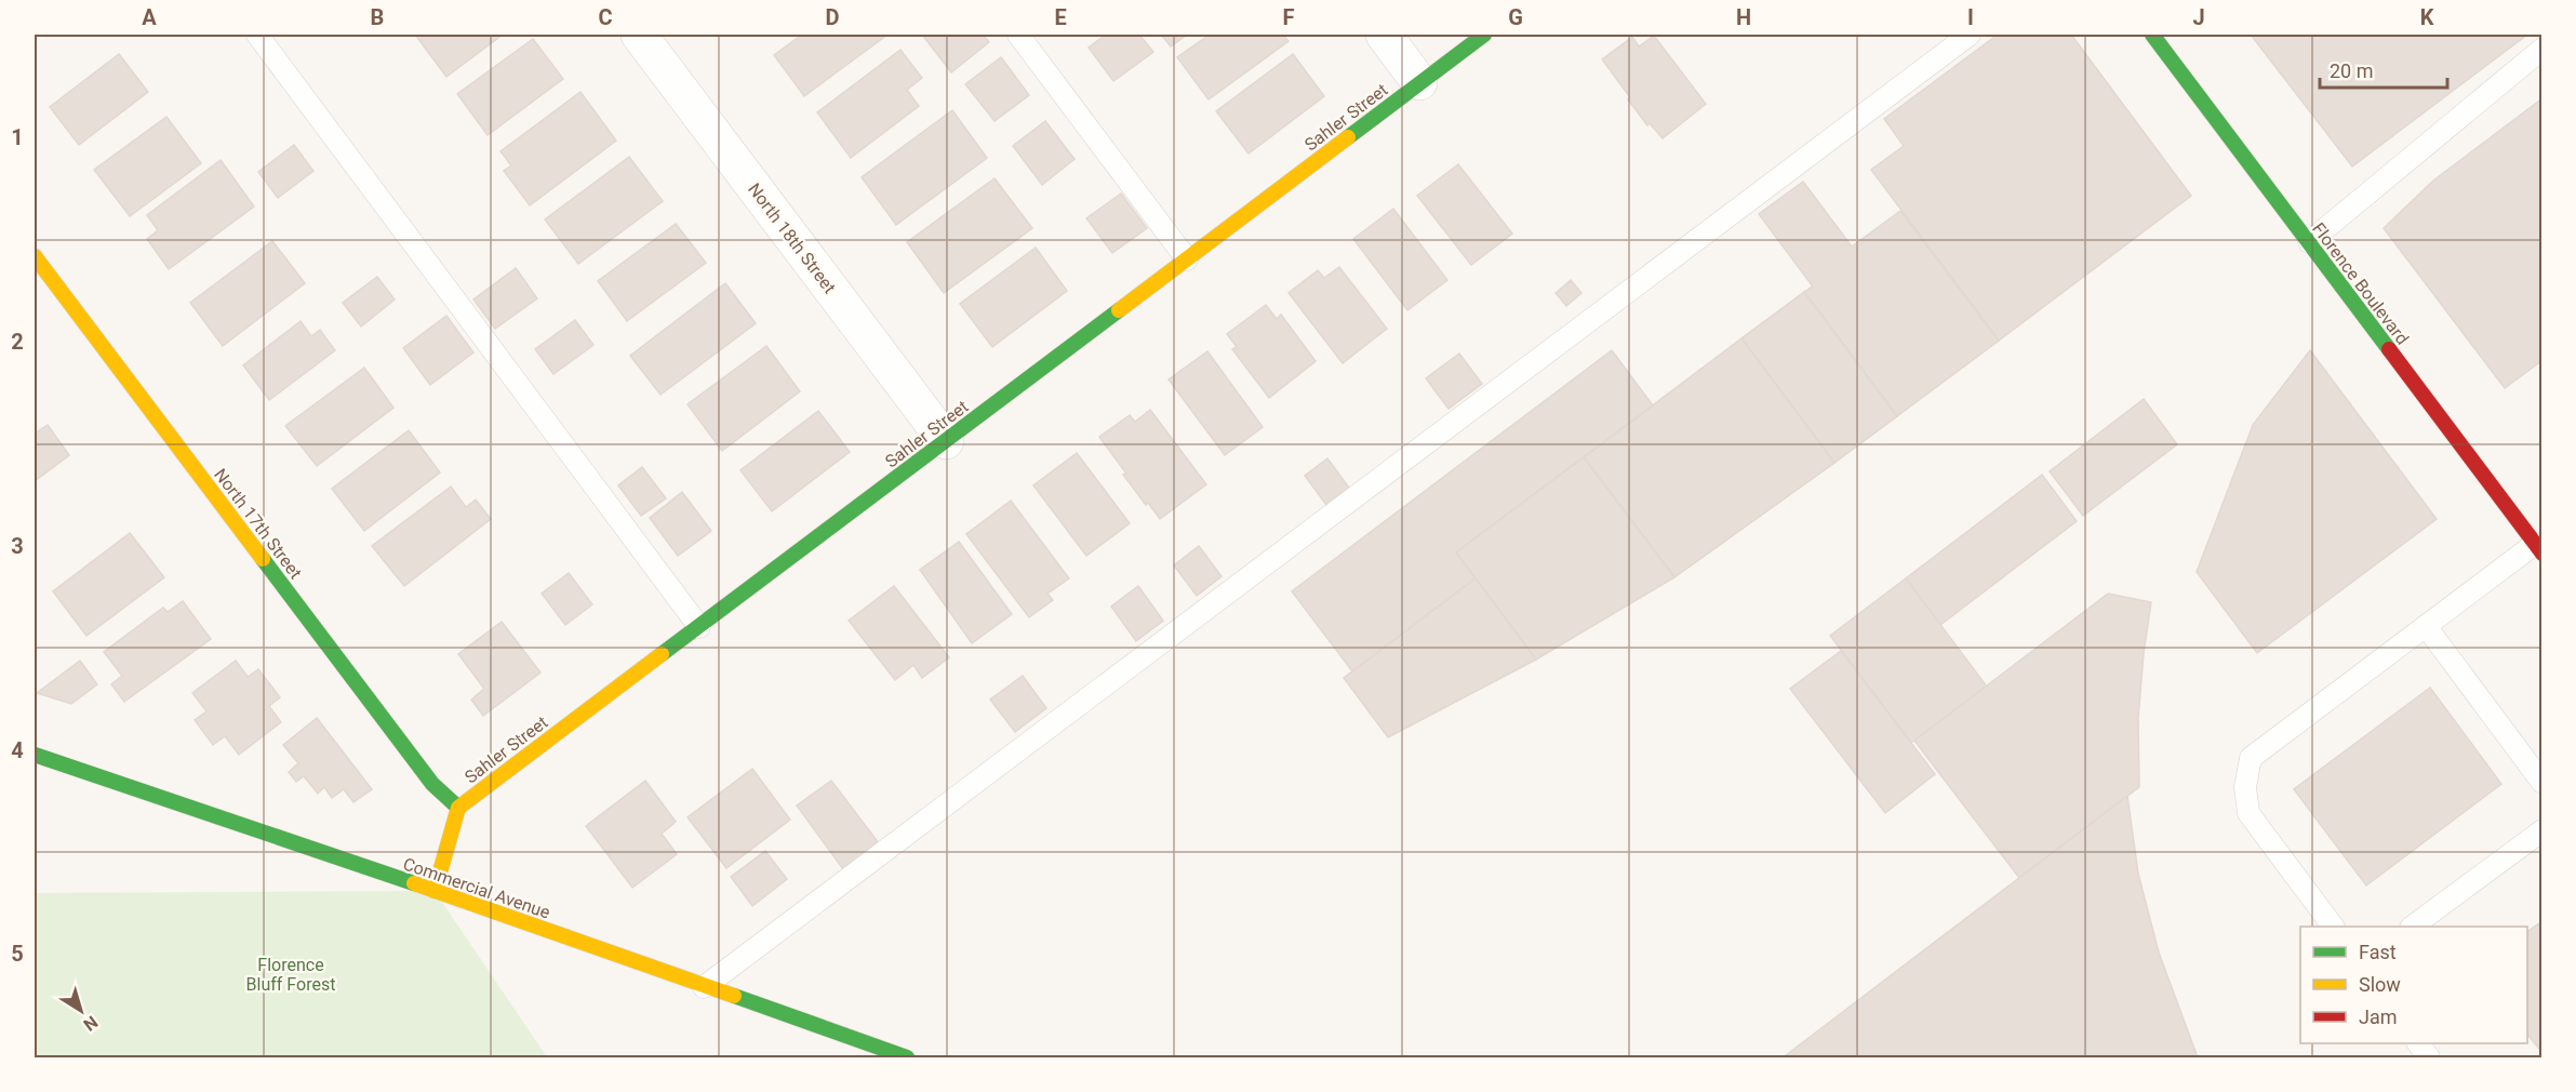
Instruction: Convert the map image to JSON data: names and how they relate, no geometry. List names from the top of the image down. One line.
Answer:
{"streets":{"street":["Sahler Street","North 18th Street","Florence Boulevard","North 17th Street","Commercial Avenue"]},"crossings":[["Sahler Street","North 18th Street"],["Sahler Street","North 17th Street"],["Sahler Street","Commercial Avenue"]],"parks":["Florence Bluff Forest"],"legend":["Fast","Slow","Jam"],"scale_bar":"20 m","north":"bottom right","grid":{"columns":["A","B","C","D","E","F","G","H","I","J","K"],"rows":["1","2","3","4","5"]}}
